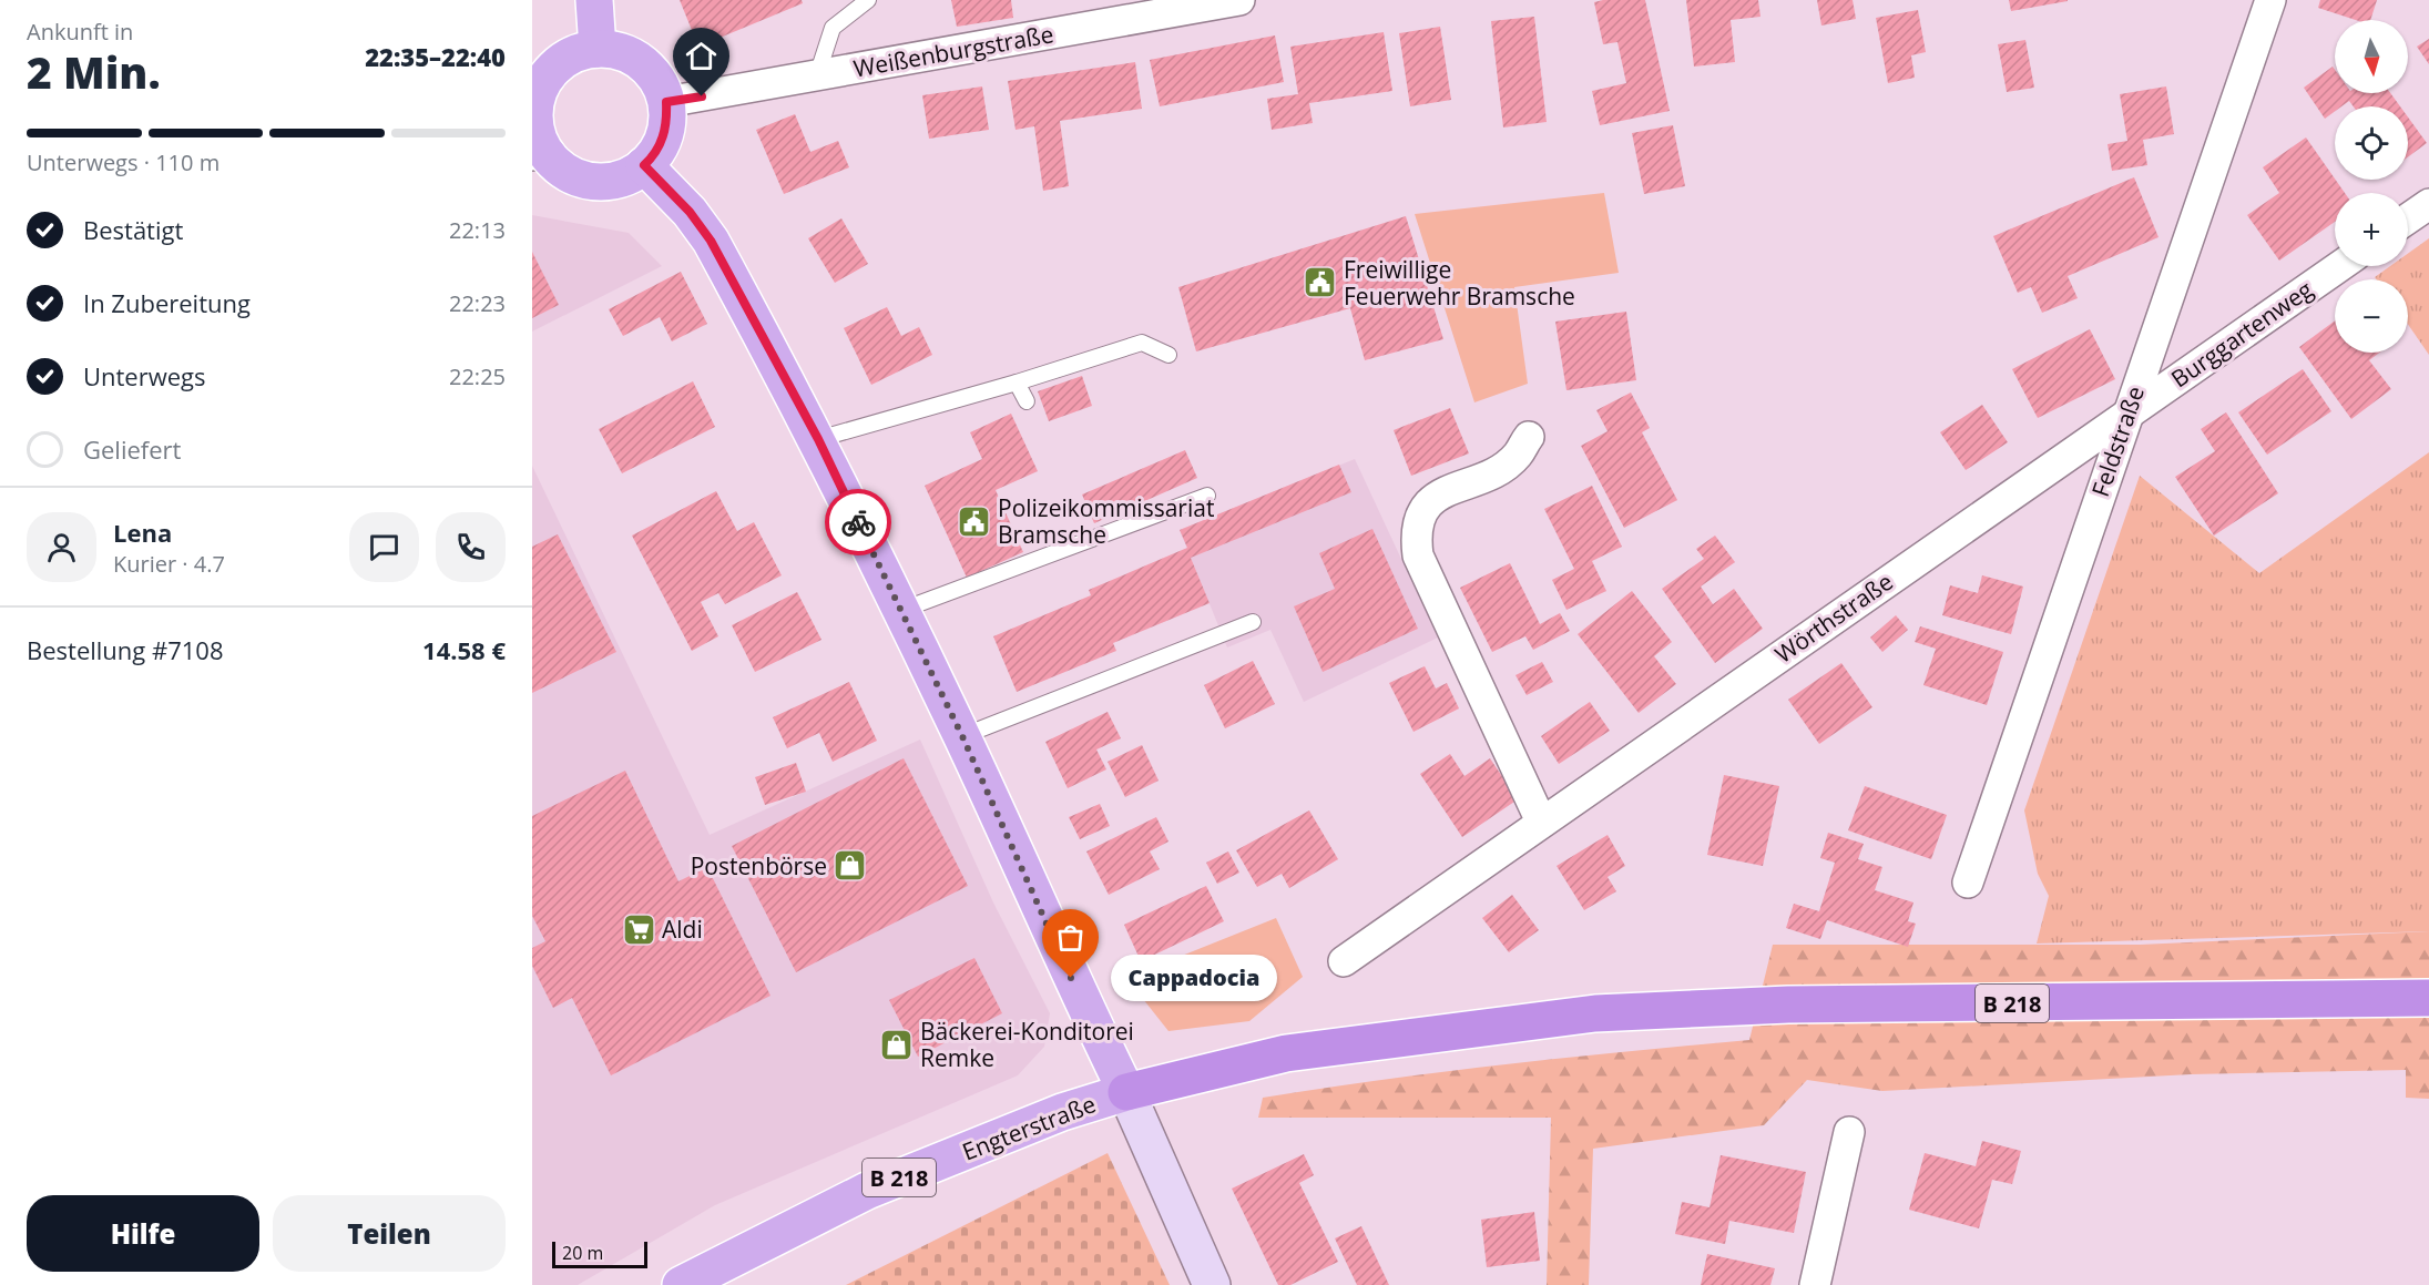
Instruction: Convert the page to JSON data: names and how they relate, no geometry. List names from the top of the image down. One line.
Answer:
{"streets":{"highway":["B 218"],"main road":["Engterstraße"],"street":["Weißenburgstraße","Burggartenweg","Feldstraße","Wörthstraße"]},"crossings":[["Burggartenweg","Feldstraße"],["Burggartenweg","Wörthstraße"],["Feldstraße","Wörthstraße"],["B 218","Engterstraße"]],"places":{"public building":["Freiwillige Feuerwehr Bramsche","Polizeikommissariat Bramsche"],"shop":["Postenbörse","Bäckerei-Konditorei Remke"],"supermarket":["Aldi"],"other":["Cappadocia"]},"scale_bar":"20 m","north":"bottom","page":{"heading":["2 Min.","Ankunft in","22:35–22:40"],"panel":["Lena","Kurier · 4.7","Bestellung #7108","14.58 €"],"map_buttons":["+","−"],"bar":"Unterwegs · 110 m","list":[["Bestätigt","22:13"],["In Zubereitung","22:23"],["Unterwegs","22:25"],"Geliefert"],"bubble":"Cappadocia","buttons":["Hilfe","Teilen"],"scale":"20 m"}}
